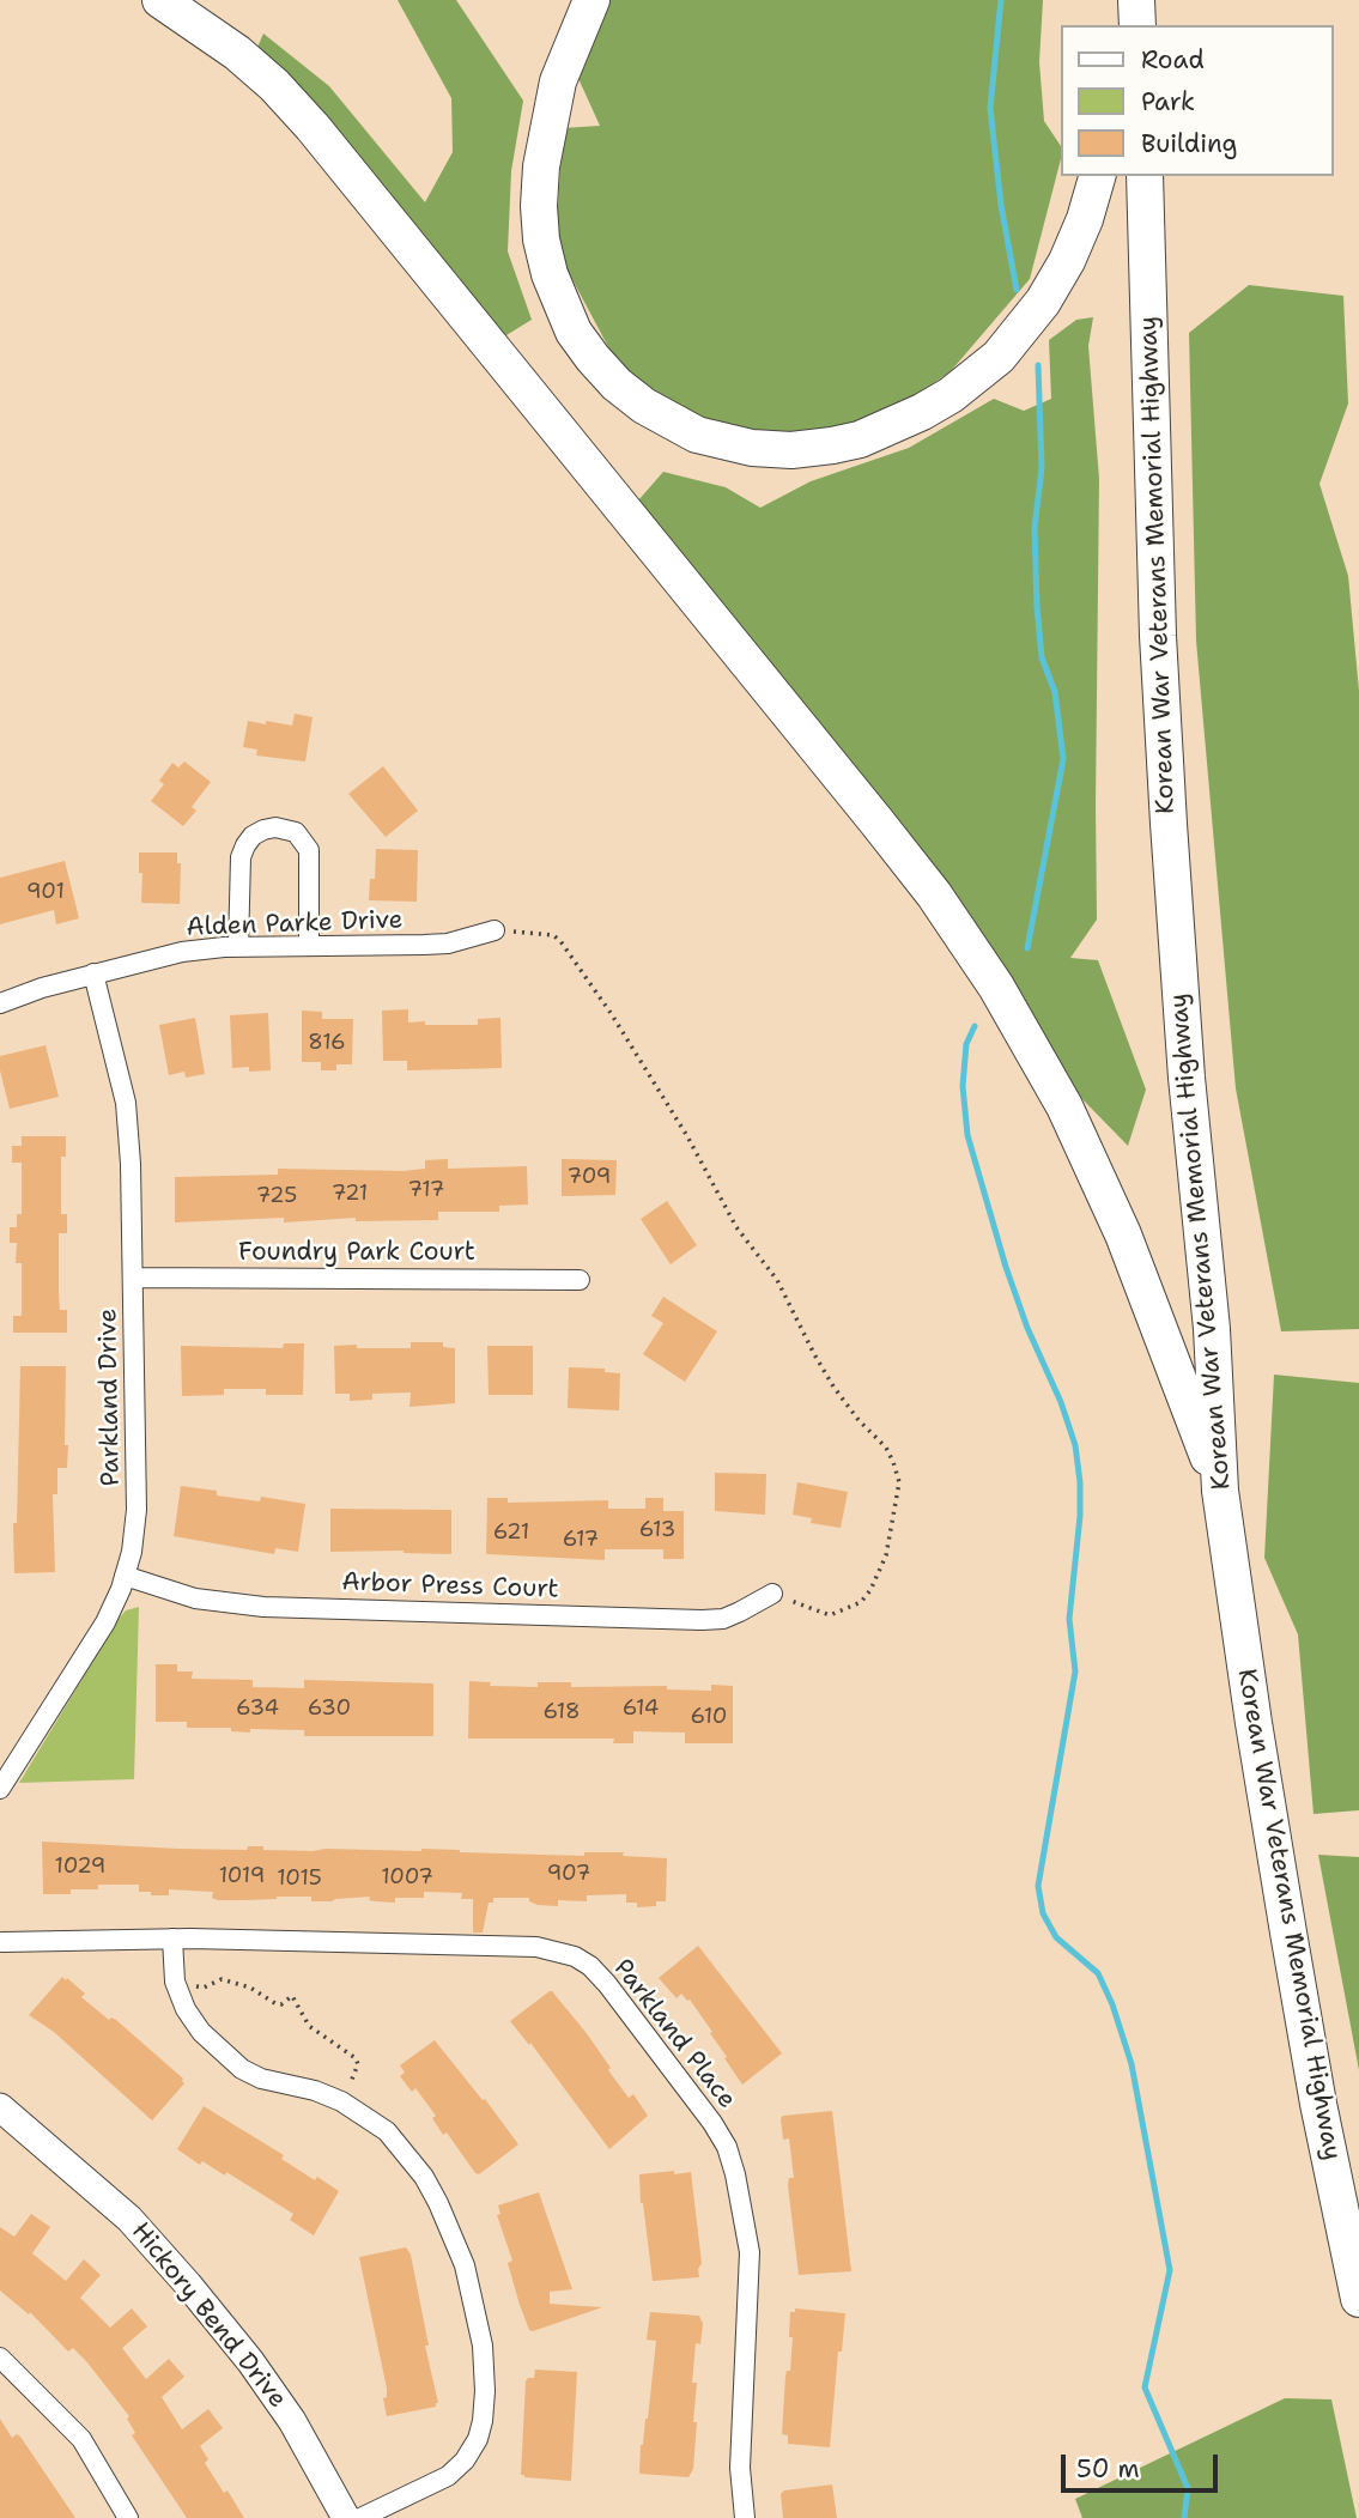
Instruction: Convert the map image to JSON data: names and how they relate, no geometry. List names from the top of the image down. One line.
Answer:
{"streets":{"highway":["Korean War Veterans Memorial Highway"],"street":["Alden Parke Drive","Foundry Park Court","Parkland Drive","Arbor Press Court","Parkland Place","Hickory Bend Drive"]},"crossings":[["Alden Parke Drive","Parkland Drive"],["Foundry Park Court","Parkland Drive"],["Parkland Drive","Arbor Press Court"]],"house_numbers":["901","816","709","717","721","725","613","621","617","634","630","614","618","610","1029","907","1019","1007","1015"],"legend":["Road","Park","Building"],"scale_bar":"50 m"}
